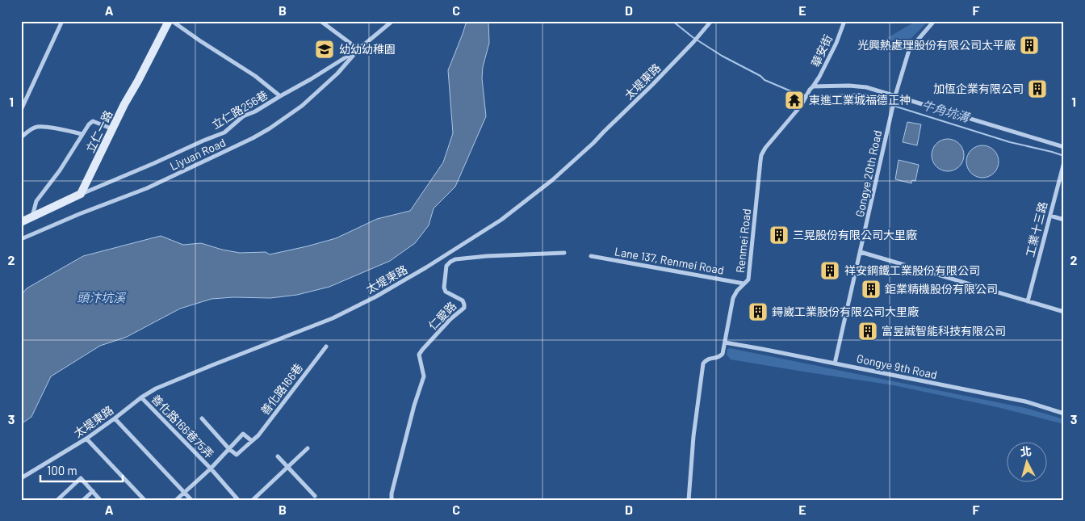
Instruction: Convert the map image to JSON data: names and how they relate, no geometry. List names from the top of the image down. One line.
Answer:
{"streets":{"street":["華安街","太堤東路","立仁路256巷","立仁一路","Liyuan Road","Gongye 20th Road","工業十三路","Renmei Road","Lane 137, Renmei Road","仁愛路","Gongye 9th Road","善化路166巷","善化路166巷75弄"]},"crossings":[["華安街","Renmei Road"],["太堤東路","善化路166巷75弄"],["立仁路256巷","立仁一路"],["立仁路256巷","Liyuan Road"],["Gongye 20th Road","Gongye 9th Road"],["Renmei Road","Lane 137, Renmei Road"],["Renmei Road","Gongye 9th Road"]],"water":["牛角坑溝","頭汴坑溪"],"places":{"building":["光興熱處理股份有限公司太平廠","加恆企業有限公司","三晃股份有限公司大里廠","祥安鋼鐵工業股份有限公司","鉅業精機股份有限公司","鍀崴工業股份有限公司大里廠","富昱誠智能科技有限公司"],"school or university":["幼幼幼稚園"],"temple":["東進工業城福德正神"]},"scale_bar":"100 m","north":"top","grid":{"columns":["A","B","C","D","E","F"],"rows":["1","2","3"]}}
